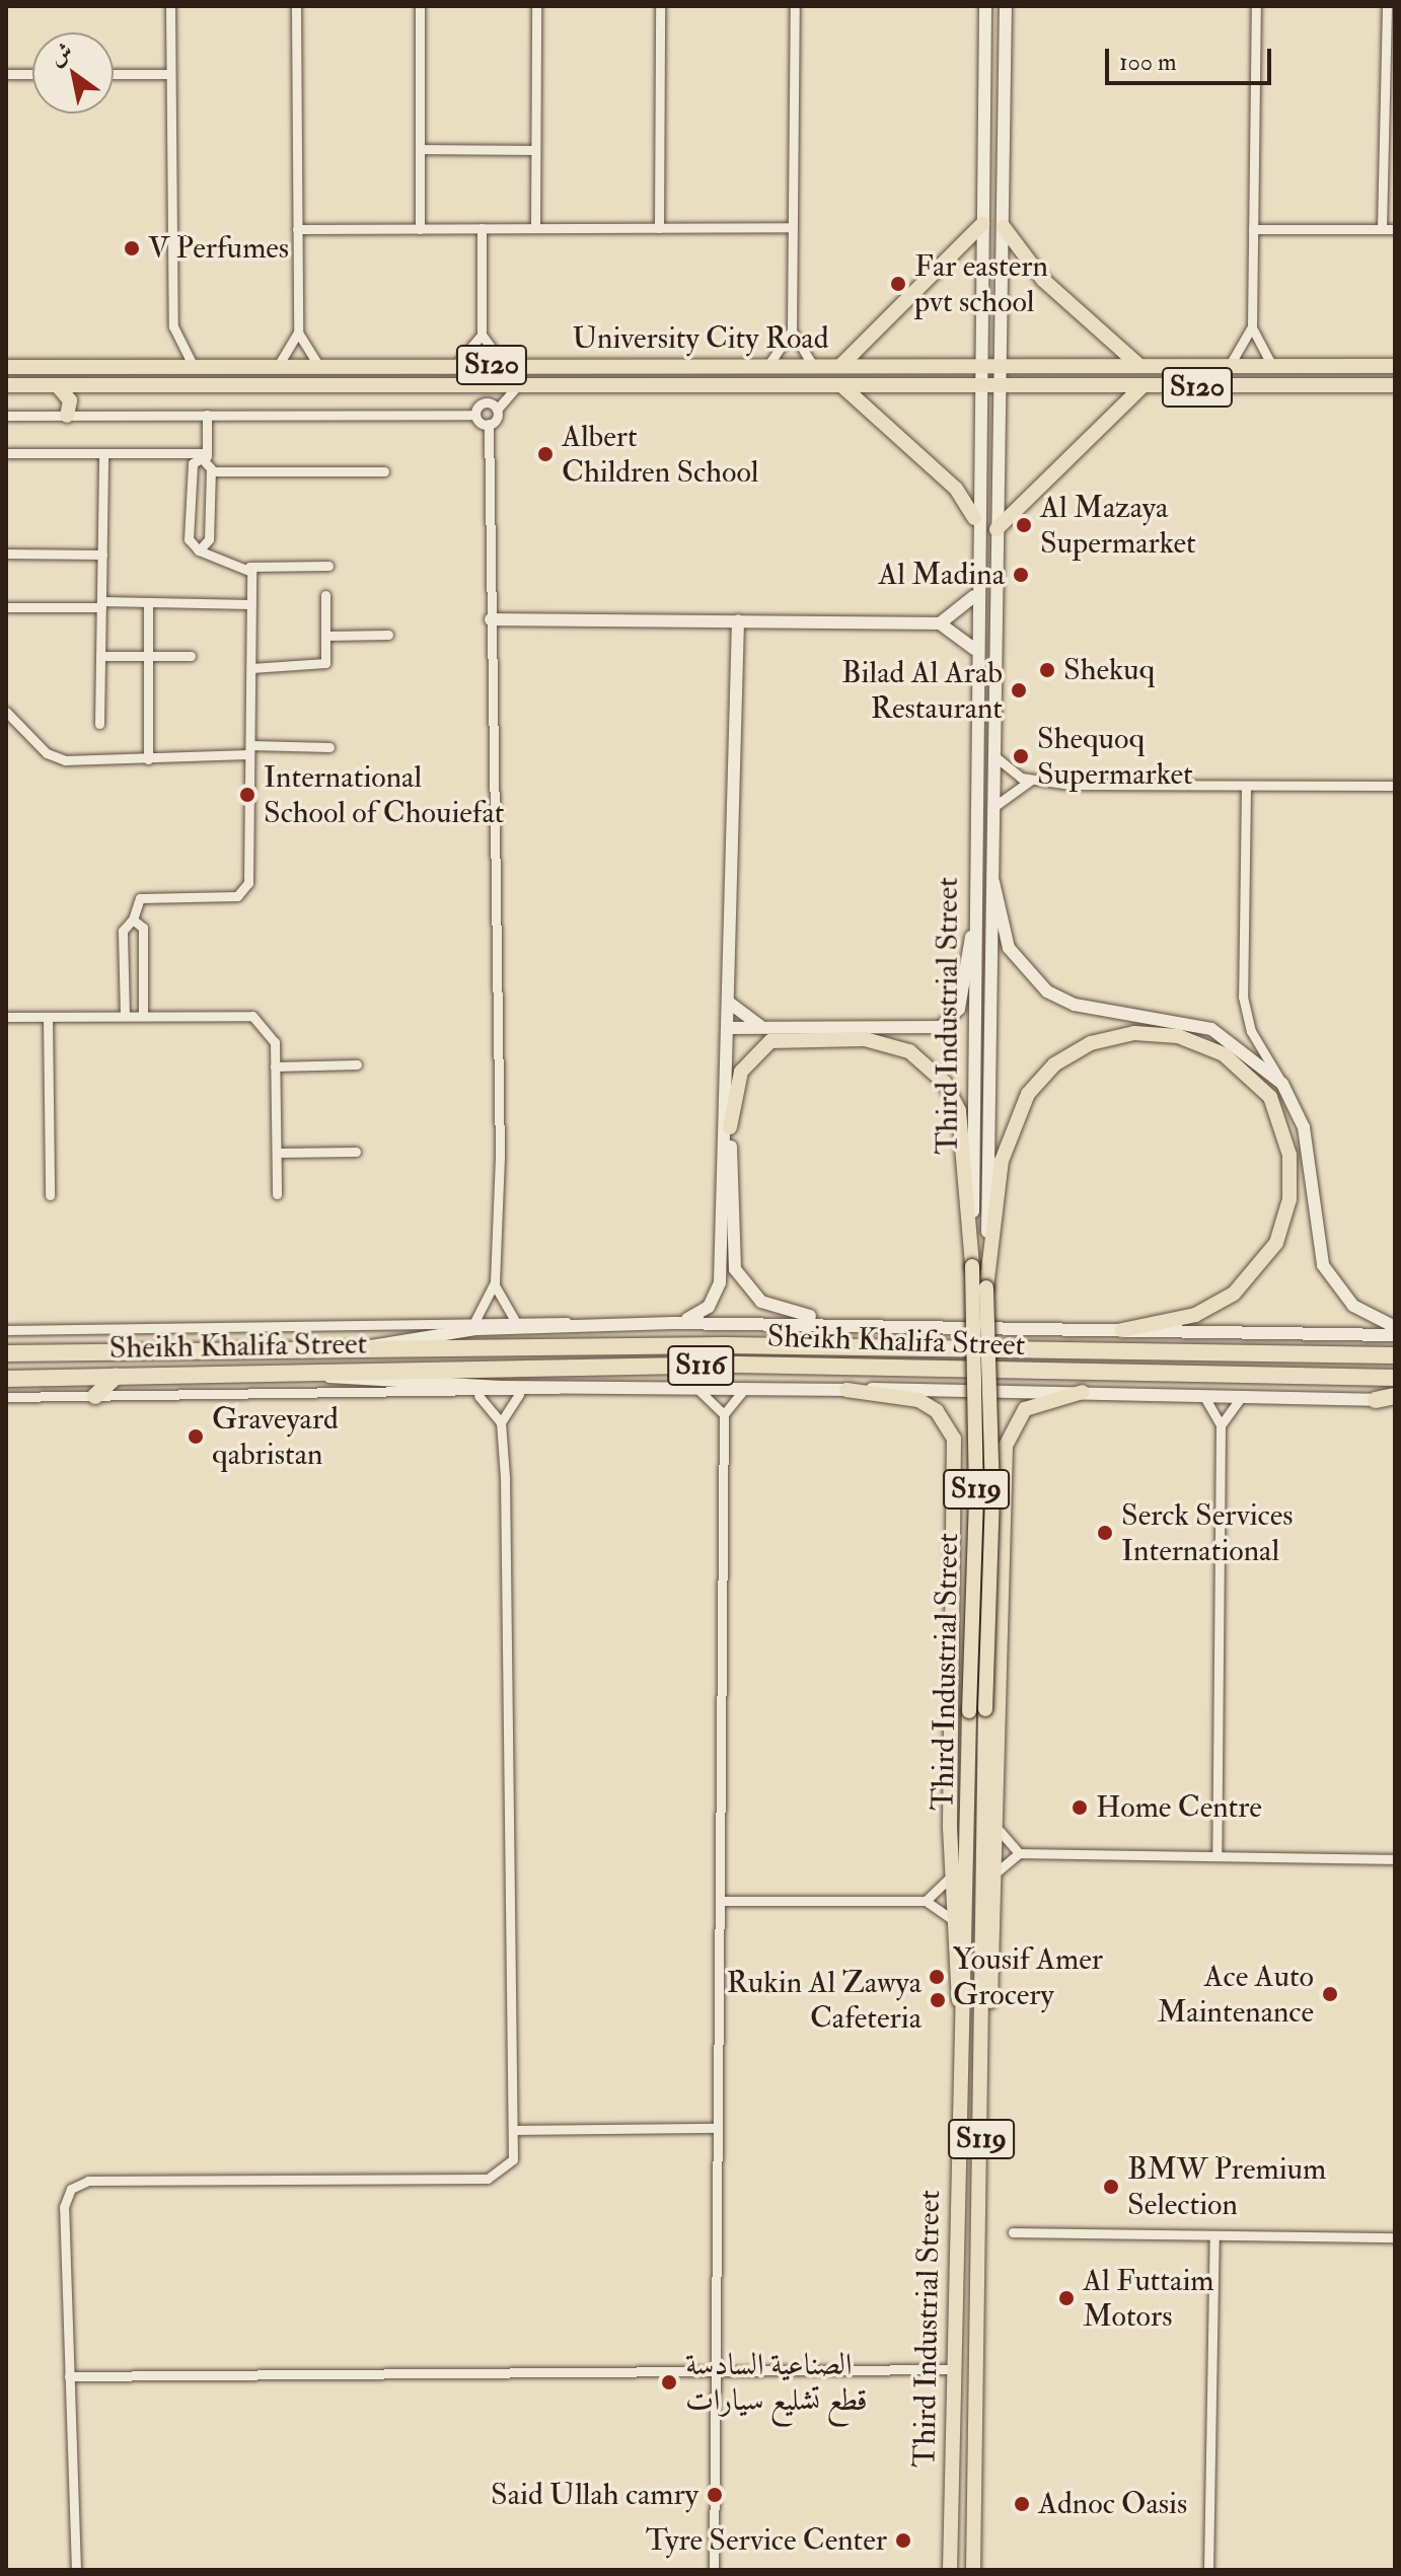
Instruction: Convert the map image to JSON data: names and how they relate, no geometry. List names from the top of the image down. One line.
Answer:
{"streets":{"highway":["Sheikh Khalifa Street","S116"],"main road":["University City Road","S120","Third Industrial Street","S119"]},"crossings":[["University City Road","Third Industrial Street"]],"places":["V Perfumes","Far eastern pvt school","Albert Children School","Al Mazaya Supermarket","Al Madina","Shekuq","Bilad Al Arab Restaurant","Shequoq Supermarket","International School of Chouiefat","Graveyard qabristan","Serck Services International","Home Centre","Yousif Amer Grocery","Ace Auto Maintenance","Rukin Al Zawya Cafeteria","BMW Premium Selection","Al Futtaim Motors","الصناعية السادسة قطع تشليع سيارات","Said Ullah camry","Adnoc Oasis","Tyre Service Center"],"scale_bar":"100 m","north":"top left"}
